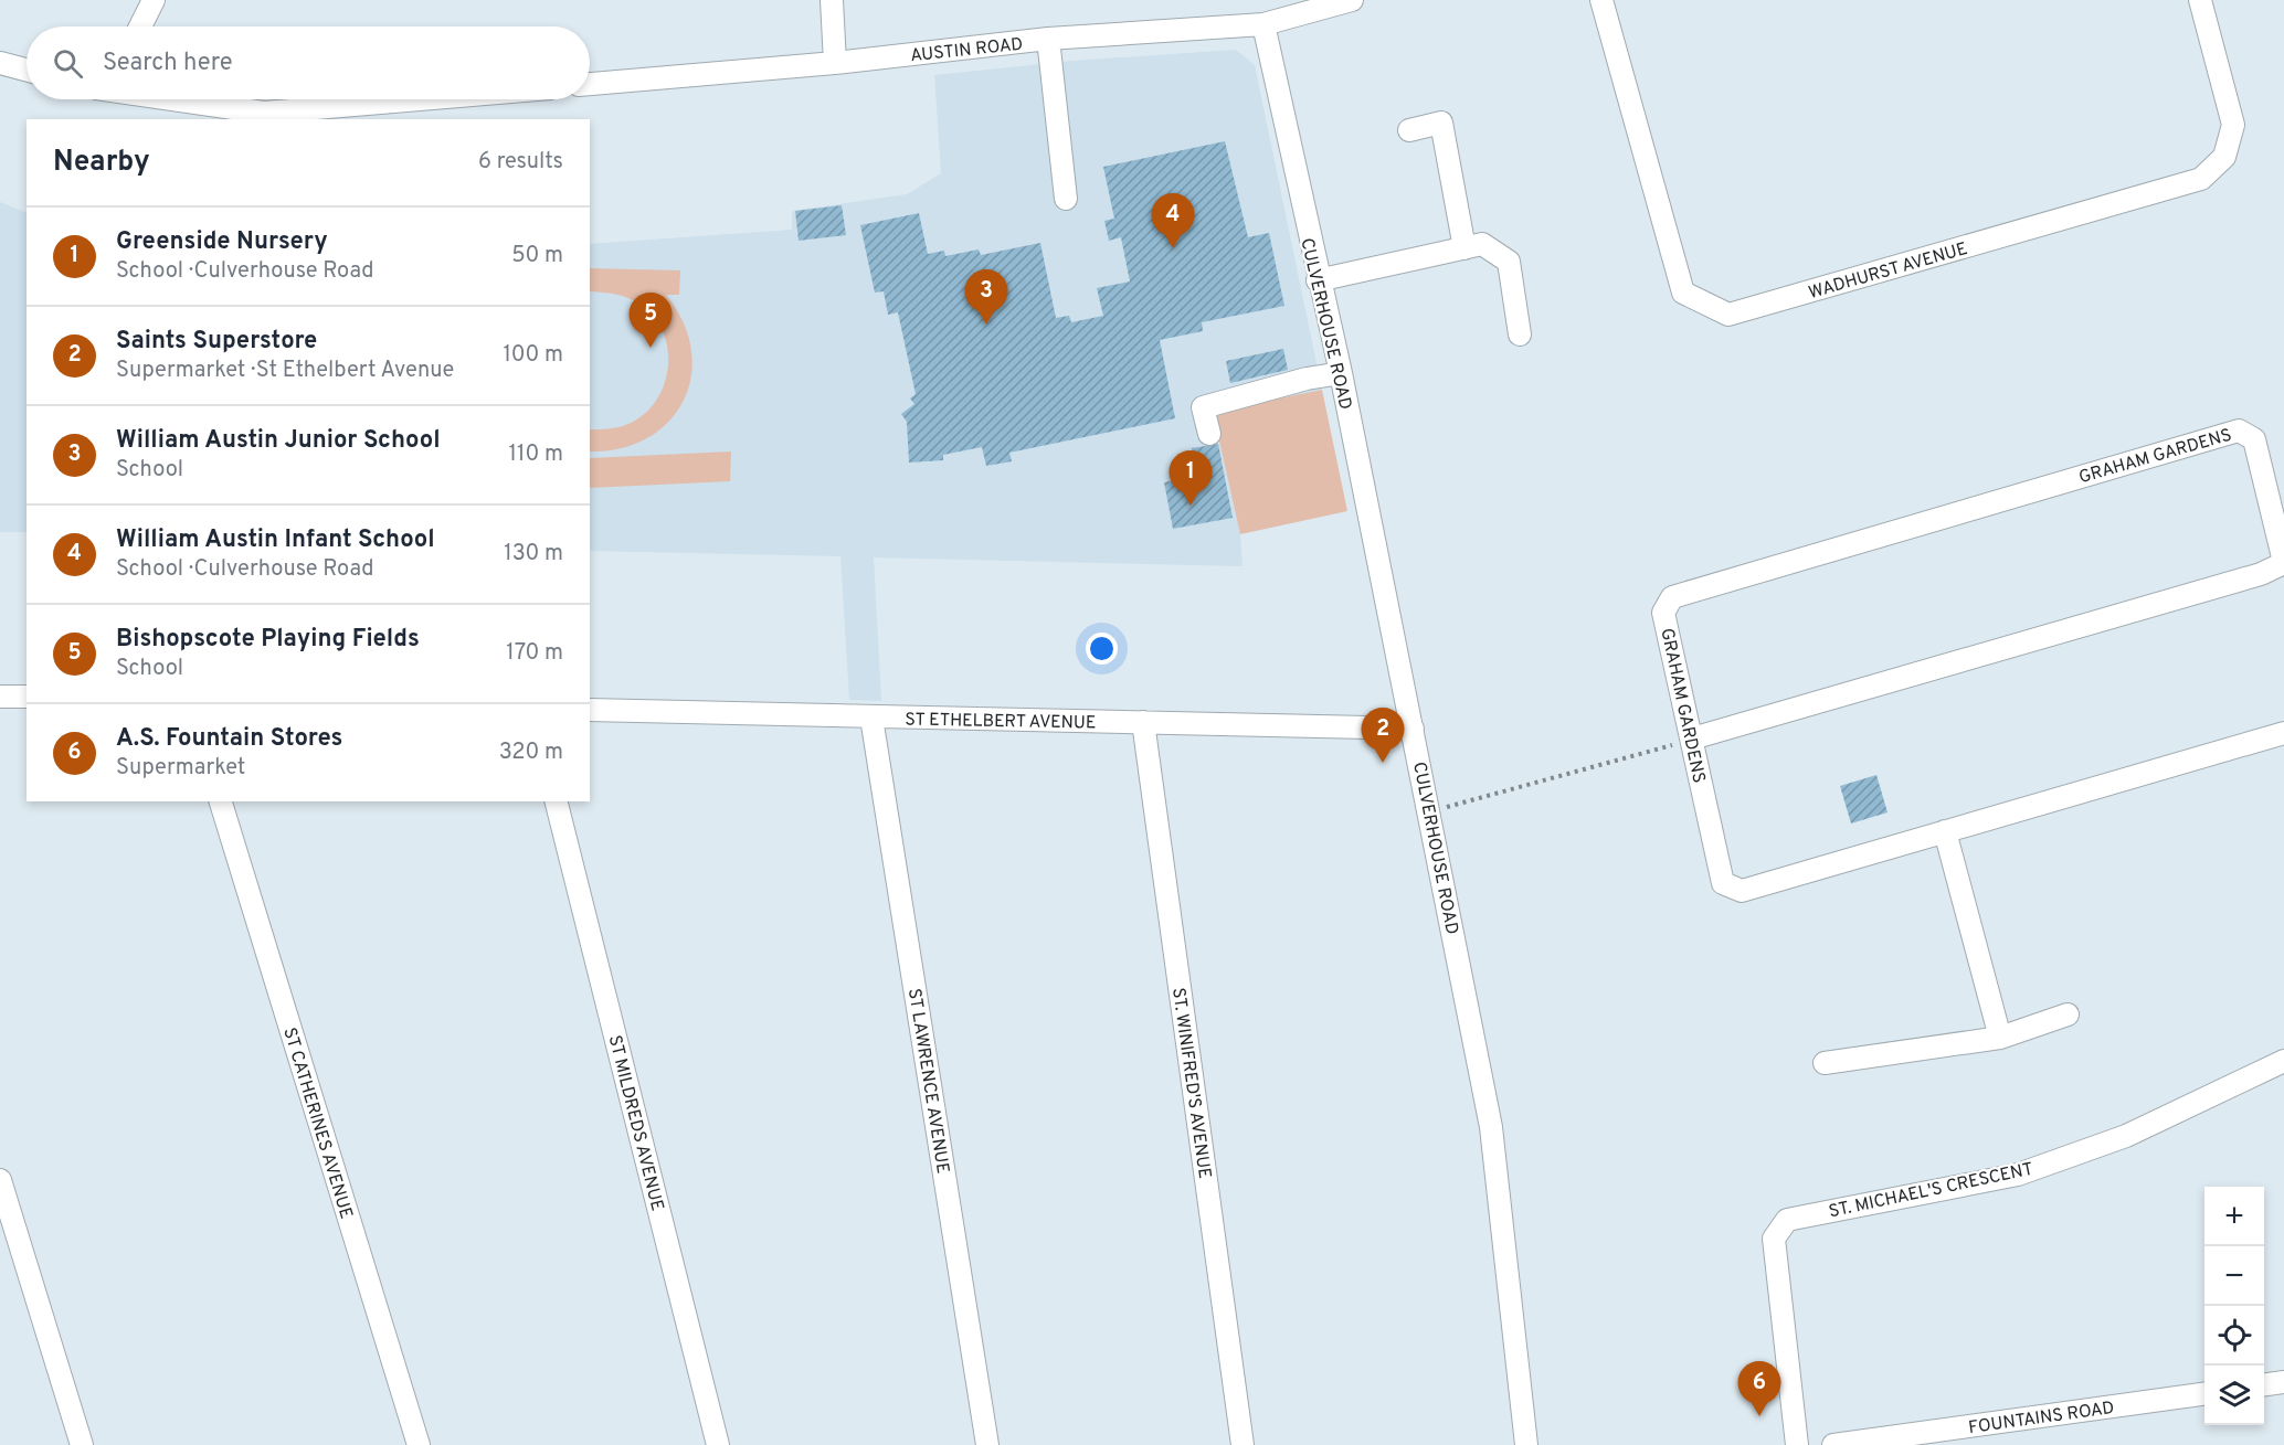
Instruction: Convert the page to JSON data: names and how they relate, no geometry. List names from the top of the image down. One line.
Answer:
{"streets":{"street":["AUSTIN ROAD","WADHURST AVENUE","CULVERHOUSE ROAD","GRAHAM GARDENS","ST ETHELBERT AVENUE","ST LAWRENCE AVENUE","ST. WINIFRED'S AVENUE","ST CATHERINES AVENUE","ST MILDREDS AVENUE","ST. MICHAEL'S CRESCENT","FOUNTAINS ROAD"]},"crossings":[["AUSTIN ROAD","CULVERHOUSE ROAD"],["CULVERHOUSE ROAD","ST ETHELBERT AVENUE"],["ST ETHELBERT AVENUE","ST LAWRENCE AVENUE"],["ST ETHELBERT AVENUE","ST. WINIFRED'S AVENUE"]],"page":{"search":"Search here","heading":["Nearby","6 results"],"pins":["4","3","5","1","2","6"],"list":[{"mark":"1","name":"Greenside Nursery","note":"School · Culverhouse Road","value":"50 m"},{"mark":"2","name":"Saints Superstore","note":"Supermarket · St Ethelbert Avenue","value":"100 m"},{"mark":"3","name":"William Austin Junior School","note":"School","value":"110 m"},{"mark":"4","name":"William Austin Infant School","note":"School · Culverhouse Road","value":"130 m"},{"mark":"5","name":"Bishopscote Playing Fields","note":"School","value":"170 m"},{"mark":"6","name":"A.S. Fountain Stores","note":"Supermarket","value":"320 m"}],"map_buttons":["+","−"]}}
